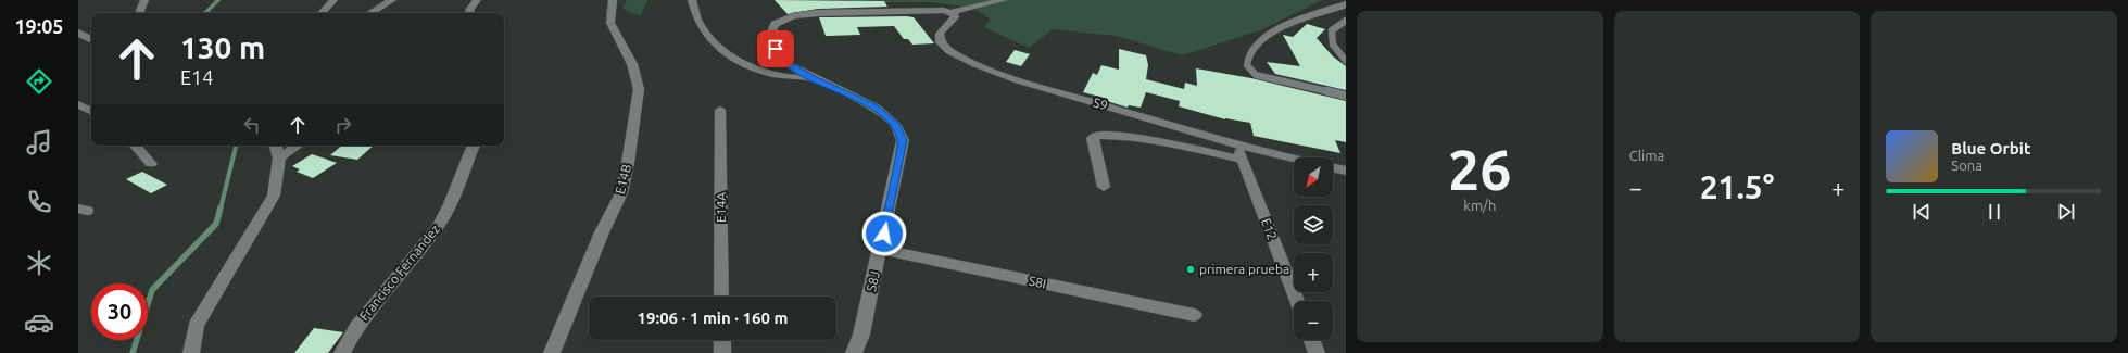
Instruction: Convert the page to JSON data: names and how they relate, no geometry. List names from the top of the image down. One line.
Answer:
{"streets":{"street":["S9","E14B","E14A","E12","Francisco Fernandez","S8J","S8I"]},"crossings":[["S9","E12"],["S8J","S8I"]],"places":["primera prueba"],"north":"bottom left","page":{"tabs":"19:05","tile":[["26","km/h"],"Clima"],"turn":["130 m","E14"],"song":["Blue Orbit","Sona"],"map_buttons":["+","−"],"heat":["−","21.5°","+"],"limit":"30","trip":"19:06 · 1 min · 160 m"}}
